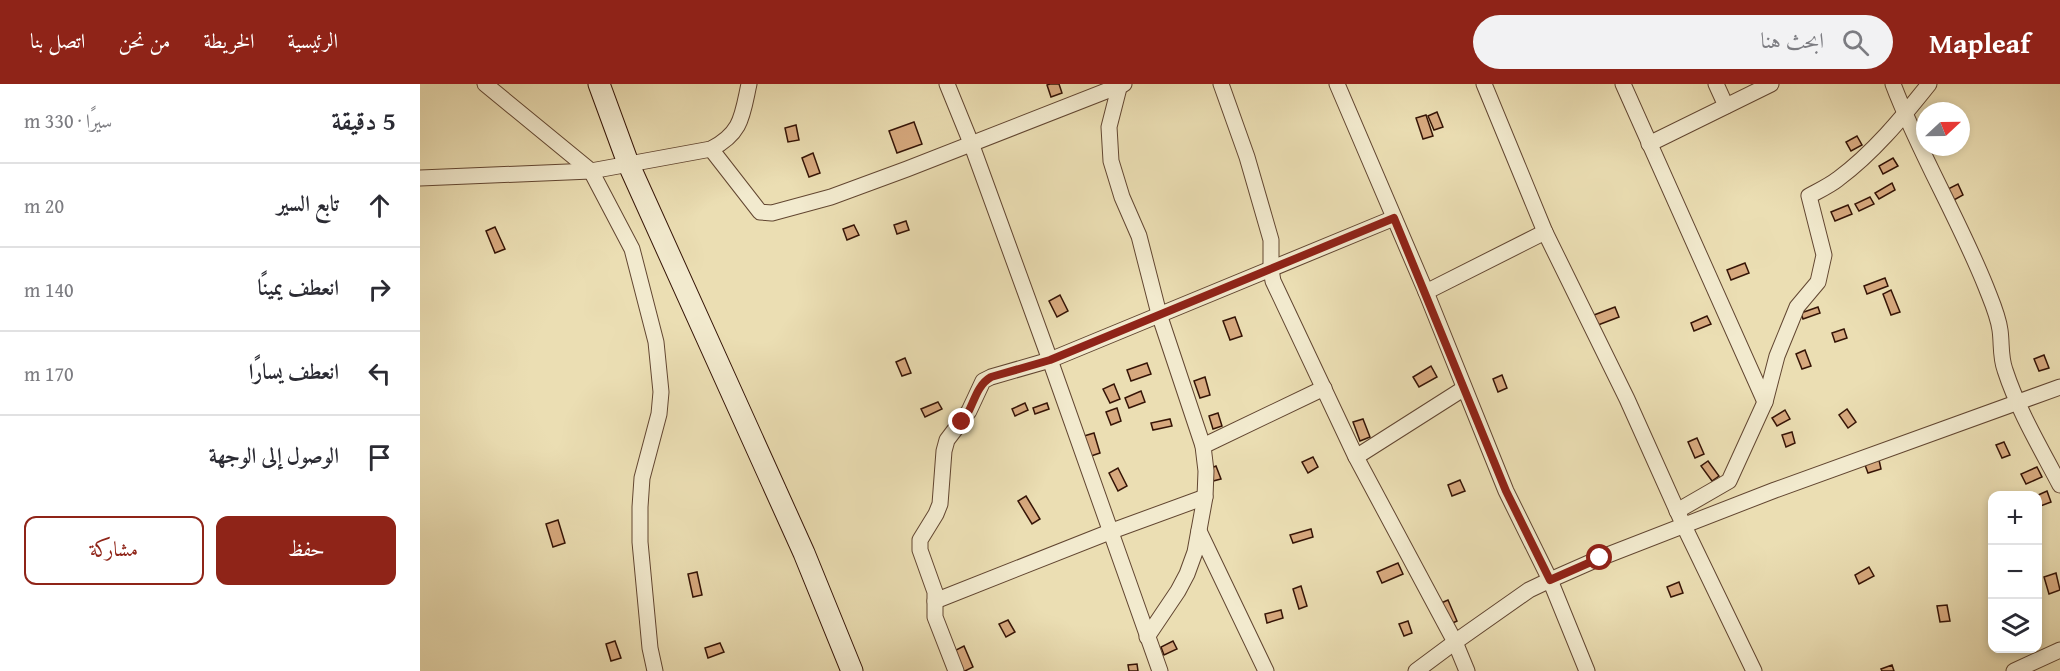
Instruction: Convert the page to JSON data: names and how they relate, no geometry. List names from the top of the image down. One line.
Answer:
{"north":"right","page":{"header":"Mapleaf","search":"ابحث هنا","nav":["الرئيسية","الخريطة","من نحن","اتصل بنا"],"heading":["5 دقيقة","سيرًا · 330 m"],"list":[["تابع السير","20 m"],["انعطف يمينًا","140 m"],["انعطف يسارًا","170 m"],"الوصول إلى الوجهة"],"map_buttons":["+","−"],"buttons":["حفظ","مشاركة"]}}
